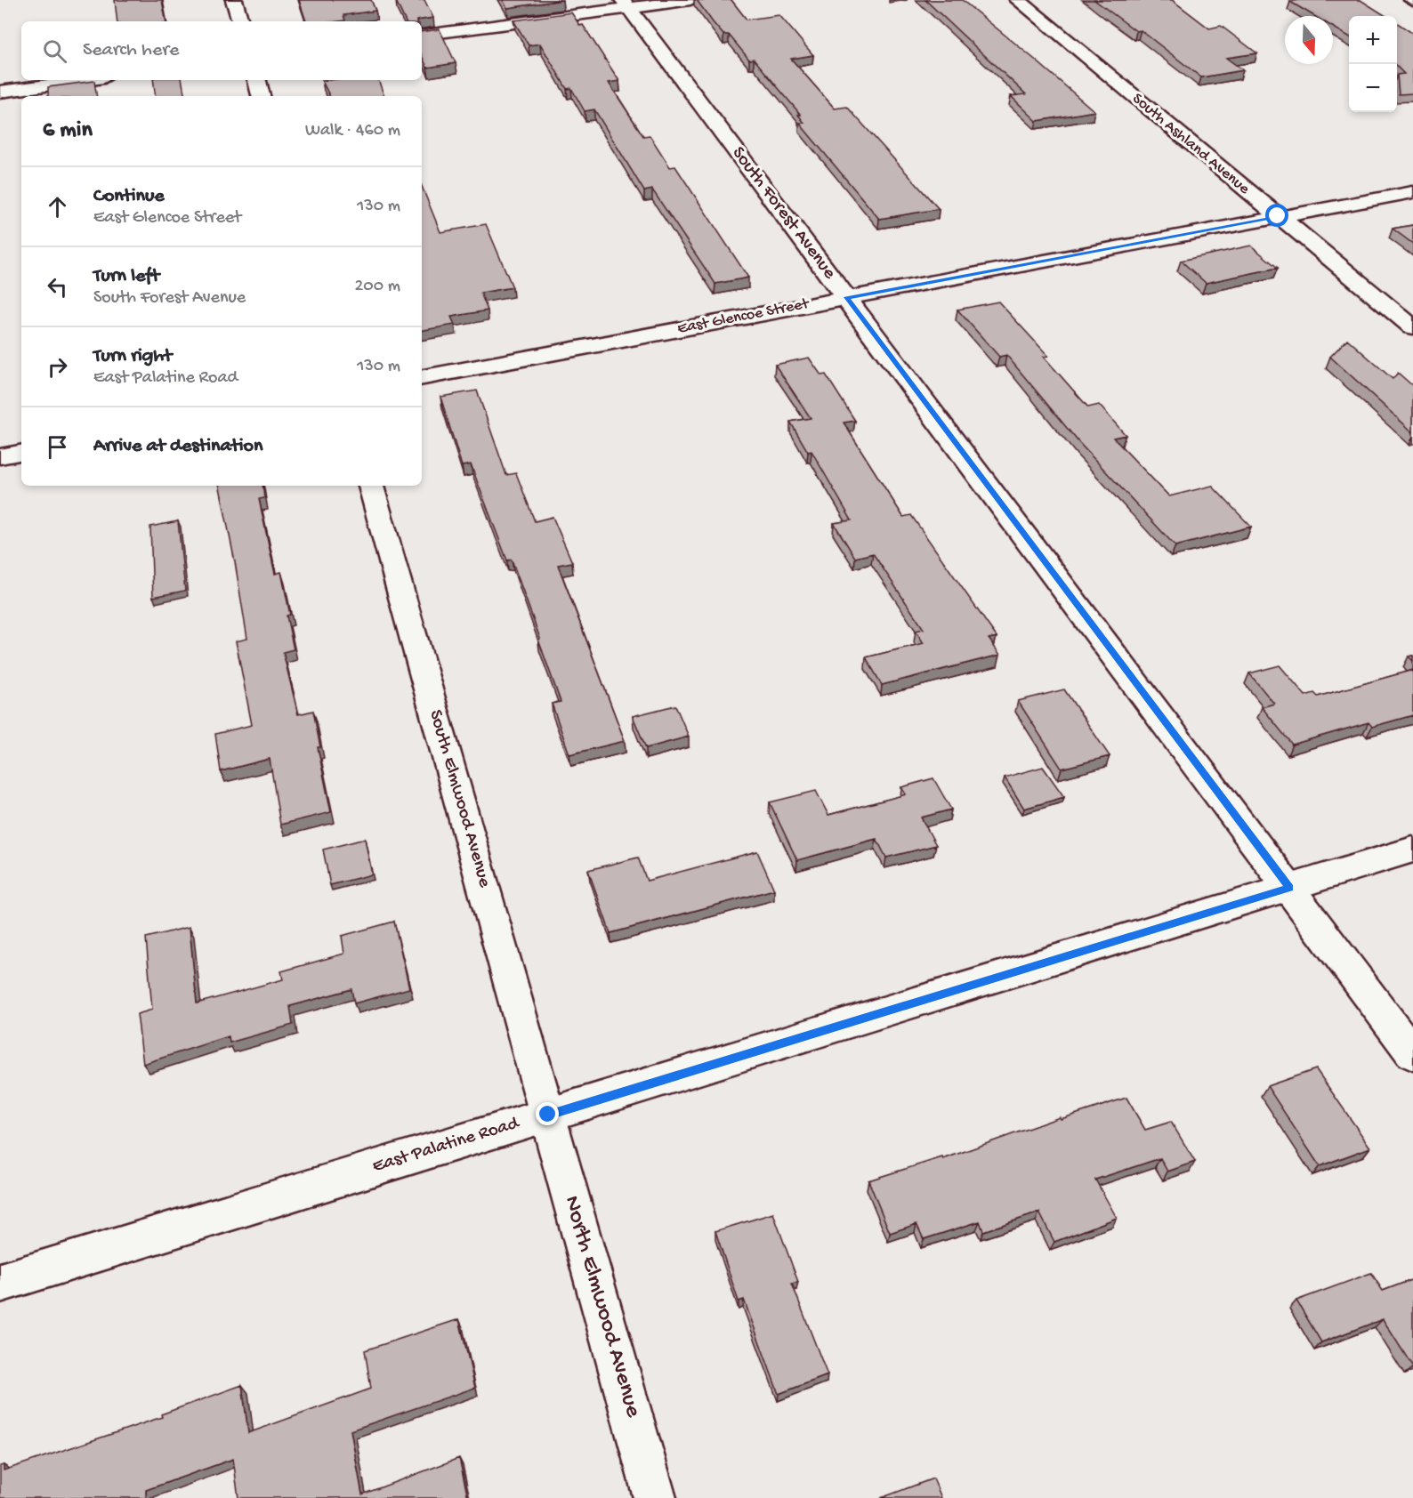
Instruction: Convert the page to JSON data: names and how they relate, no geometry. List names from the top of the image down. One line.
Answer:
{"streets":{"street":["South Ashland Avenue","South Forest Avenue","East Glencoe Street","South Elmwood Avenue","East Palatine Road","North Elmwood Avenue"]},"crossings":[["South Ashland Avenue","East Glencoe Street"],["South Forest Avenue","East Glencoe Street"],["South Forest Avenue","East Palatine Road"],["South Elmwood Avenue","East Palatine Road"],["South Elmwood Avenue","North Elmwood Avenue"],["East Palatine Road","North Elmwood Avenue"]],"north":"bottom","page":{"map_buttons":["+","−"],"search":"Search here","heading":["6 min","Walk · 460 m"],"list":[["Continue","East Glencoe Street","130 m"],["Turn left","South Forest Avenue","200 m"],["Turn right","East Palatine Road","130 m"],"Arrive at destination"]}}
